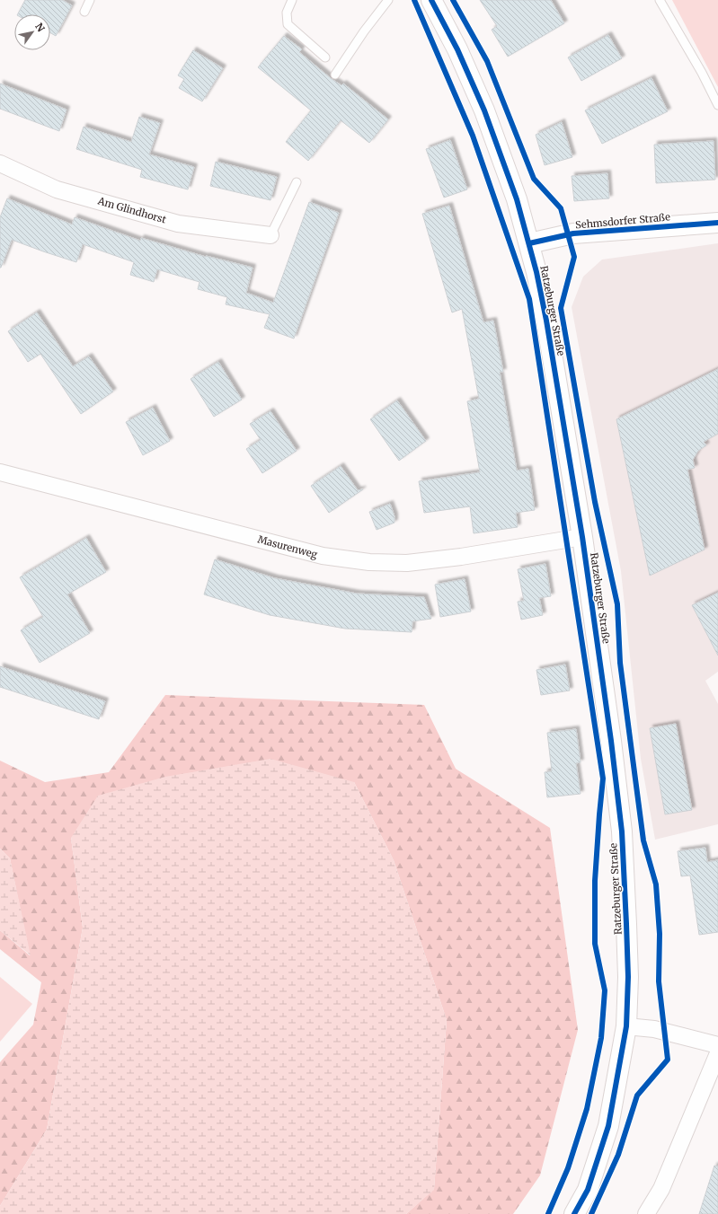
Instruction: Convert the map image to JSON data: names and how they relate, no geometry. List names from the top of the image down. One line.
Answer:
{"streets":{"main road":["Sehmsdorfer Straße","Ratzeburger Straße"],"street":["Am Glindhorst","Masurenweg"]},"crossings":[["Sehmsdorfer Straße","Ratzeburger Straße"],["Ratzeburger Straße","Masurenweg"]],"north":"top right"}
